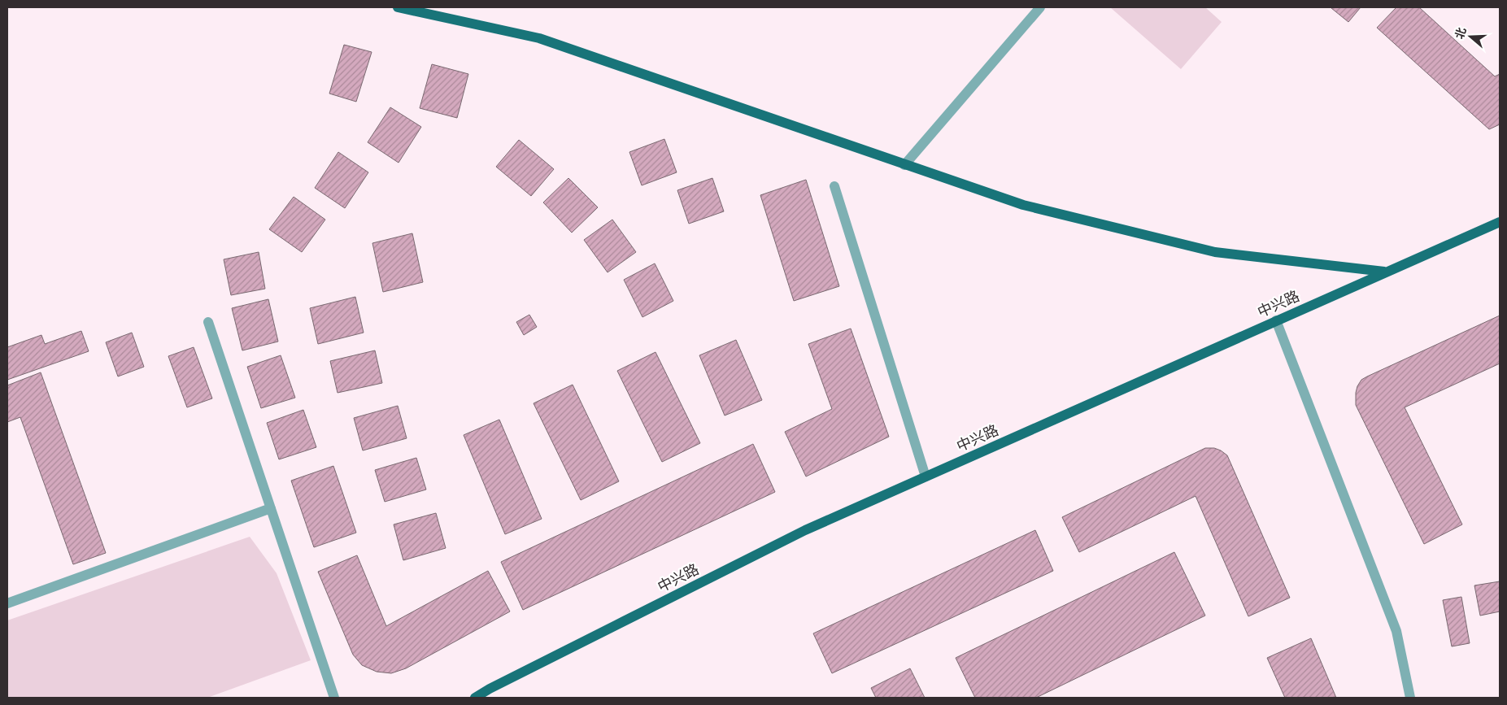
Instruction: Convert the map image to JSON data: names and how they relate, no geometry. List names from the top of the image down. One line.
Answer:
{"streets":{"main road":["中兴路"]},"north":"left"}
